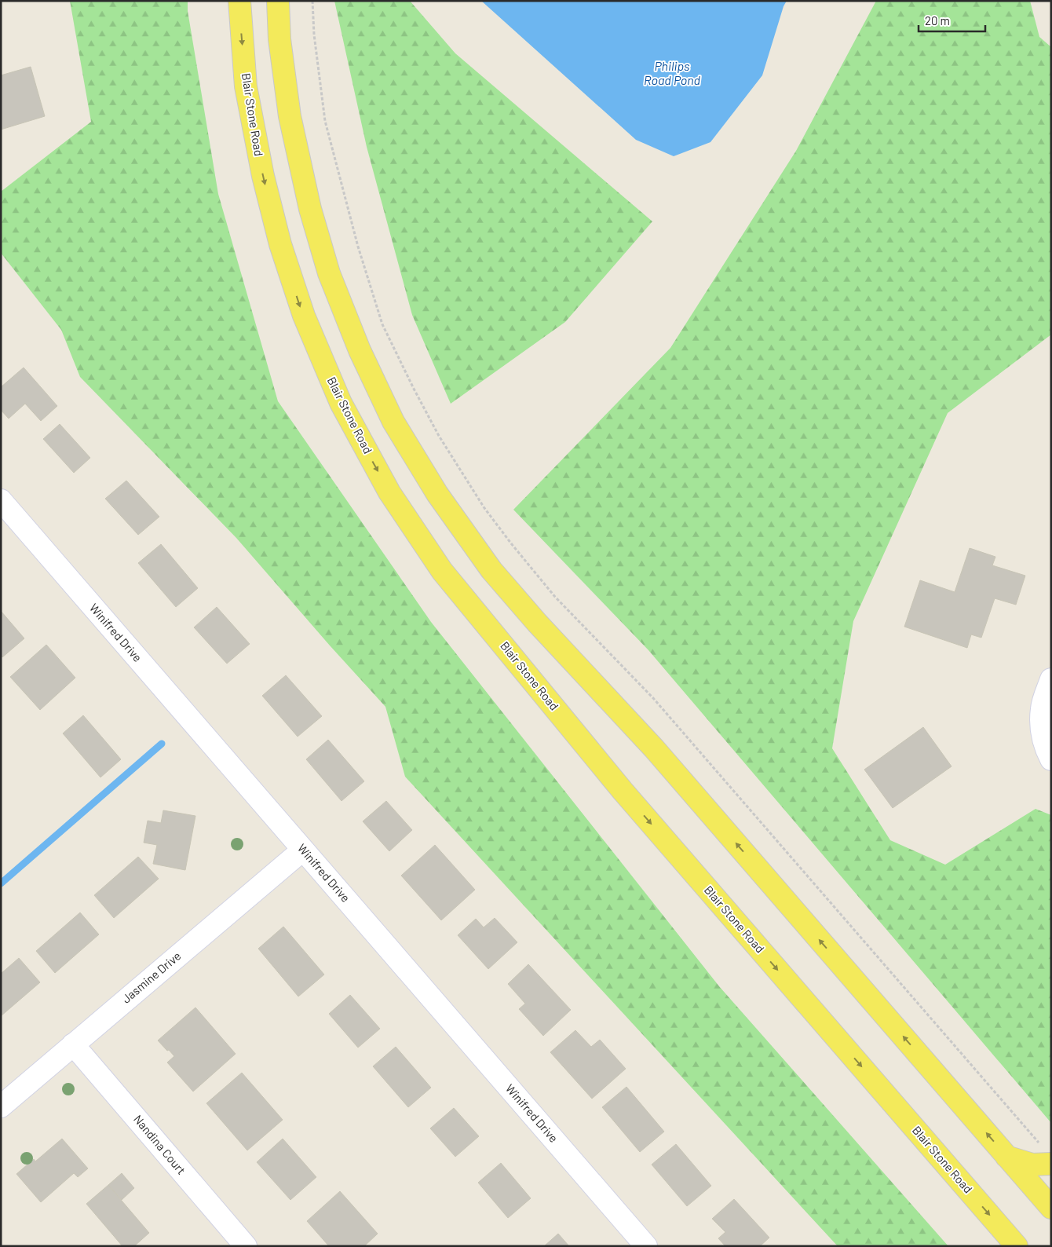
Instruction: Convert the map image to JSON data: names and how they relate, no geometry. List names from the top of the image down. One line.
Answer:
{"streets":{"main road":["Blair Stone Road"],"street":["Winifred Drive","Jasmine Drive","Nandina Court"]},"crossings":[["Winifred Drive","Jasmine Drive"],["Jasmine Drive","Nandina Court"]],"water":["Philips Road Pond"],"scale_bar":"20 m"}
